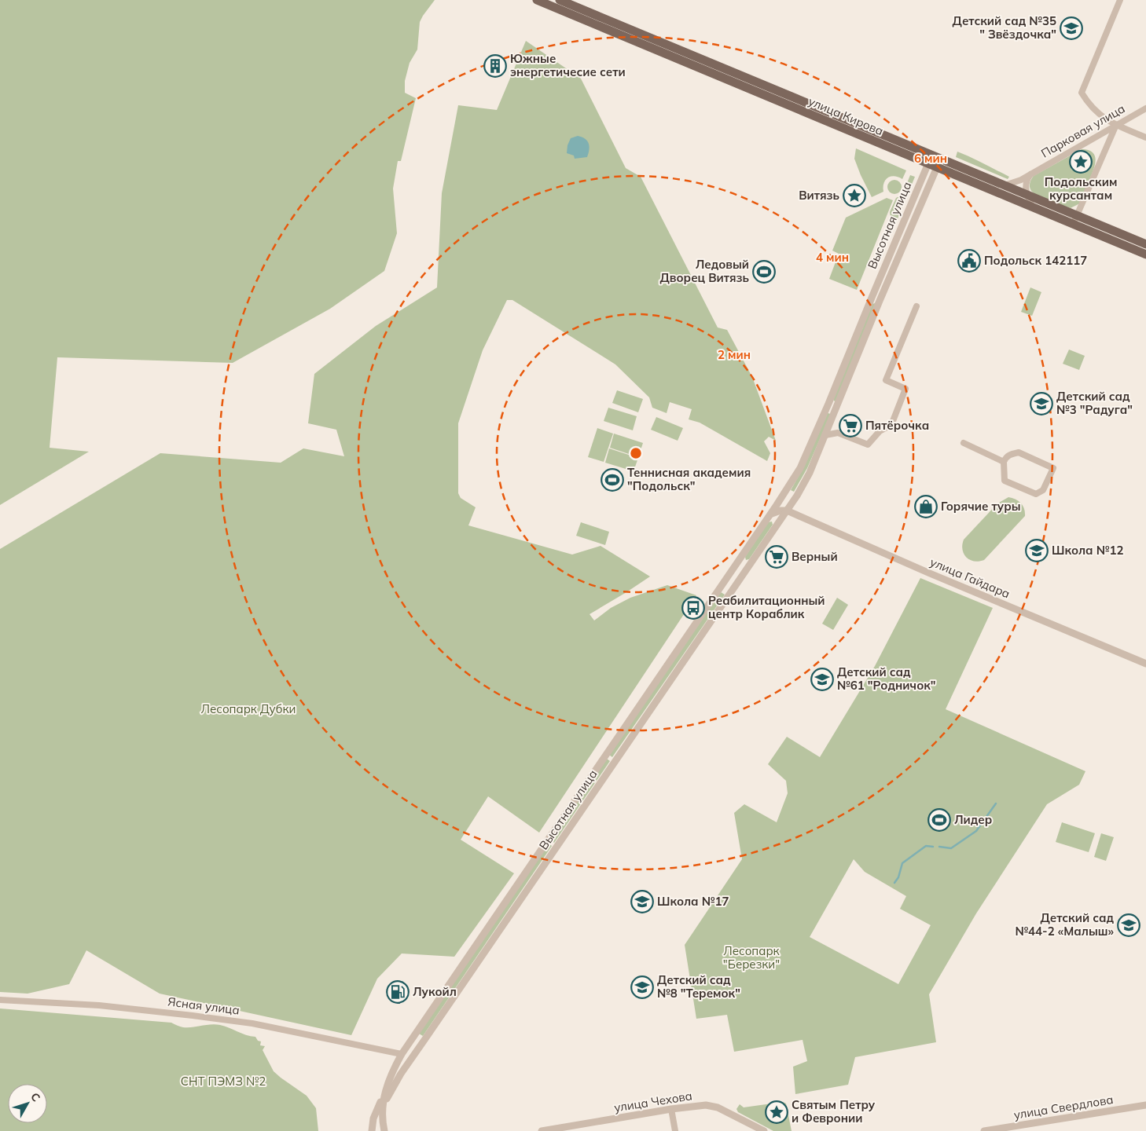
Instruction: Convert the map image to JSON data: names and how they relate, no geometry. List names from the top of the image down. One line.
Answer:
{"streets":{"main road":["улица Кирова"],"street":["Парковая улица","Высотная улица","улица Гайдара","Ясная улица","улица Чехова","улица Свердлова"]},"crossings":[["улица Кирова","Парковая улица"],["улица Кирова","Высотная улица"],["Высотная улица","улица Гайдара"],["Высотная улица","Ясная улица"]],"parks":["Лесопарк Дубки","Лесопарк \"Березки\"","СНТ ПЭМЗ №2"],"places":{"school or university":["Детский сад №35 \" Звёздочка\"","Детский сад №3 \"Радуга\"","Школа №12","Детский сад №61 \"Родничок\"","Школа №17","Детский сад №44-2 «Малыш»","Детский сад №8 \"Теремок\""],"building":["Южные энергетичесие сети"],"place":["Подольским курсантам","Витязь","Святым Петру и Февронии"],"public building":["Подольск 142117"],"sports":["Ледовый Дворец Витязь","Теннисная академия \"Подольск\"","Лидер"],"supermarket":["Пятёрочка","Верный"],"shop":["Горячие туры"],"bus stop":["Реабилитационный центр Кораблик"],"fuel station":["Лукойл"]},"north":"top right","rings":["6 мин","4 мин","2 мин"]}
